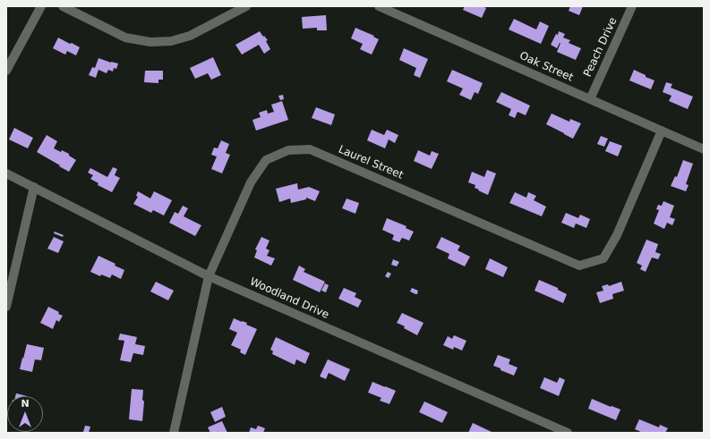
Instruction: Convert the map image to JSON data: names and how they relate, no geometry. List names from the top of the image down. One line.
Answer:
{"streets":{"street":["Peach Drive","Oak Street","Laurel Street","Woodland Drive"]},"crossings":[["Peach Drive","Oak Street"],["Oak Street","Laurel Street"],["Laurel Street","Woodland Drive"]],"north":"top"}
